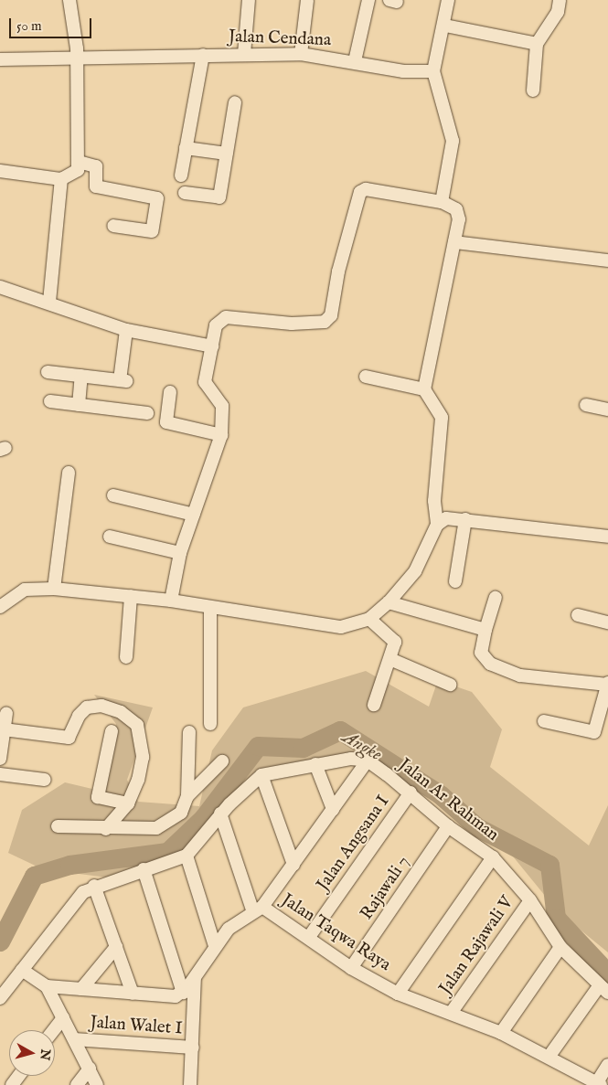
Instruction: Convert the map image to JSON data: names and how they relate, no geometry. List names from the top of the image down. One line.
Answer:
{"streets":{"street":["Jalan Cendana","Jalan Ar Rahman","Jalan Angsana I","Rajawali 7","Jalan Taqwa Raya","Jalan Rajawali V","Jalan Walet I"]},"crossings":[["Jalan Ar Rahman","Jalan Angsana I"],["Jalan Ar Rahman","Rajawali 7"],["Jalan Ar Rahman","Jalan Rajawali V"],["Jalan Angsana I","Jalan Taqwa Raya"],["Rajawali 7","Jalan Taqwa Raya"],["Jalan Taqwa Raya","Jalan Rajawali V"]],"water":["Angke"],"scale_bar":"50 m","north":"right"}
